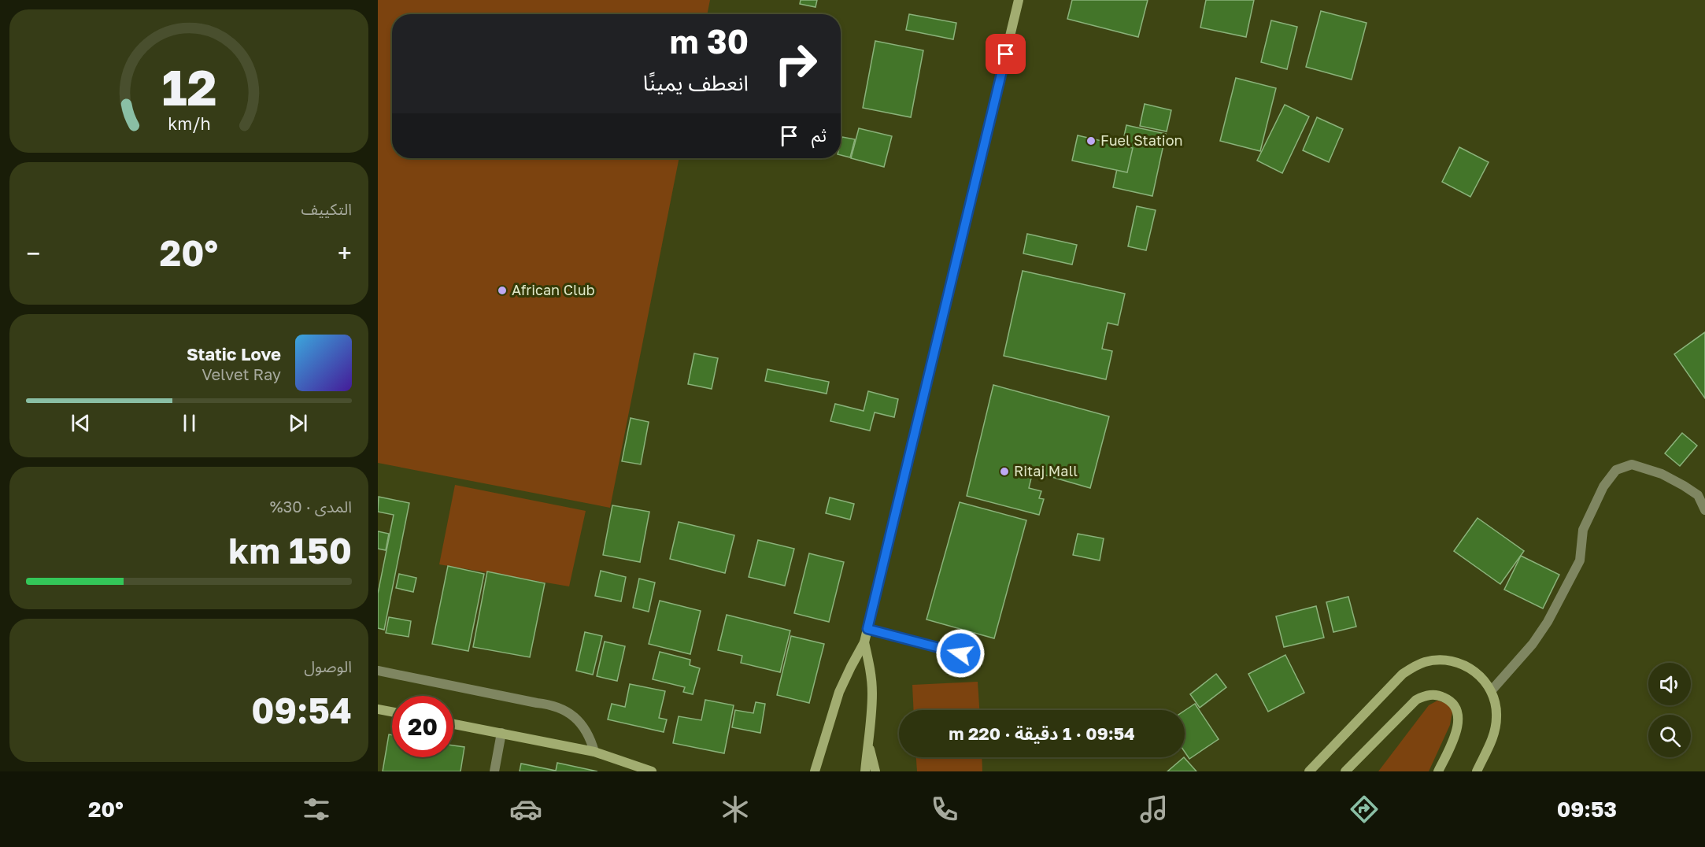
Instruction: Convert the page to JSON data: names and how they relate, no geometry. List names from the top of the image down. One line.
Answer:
{"places":["Fuel Station","African Club","Ritaj Mall"],"page":{"turn":["30 m","انعطف يمينًا"],"then":"ثم","tile":["التكييف",["المدى · 30%","150 km"],["الوصول","09:54"]],"heat":["−","20°","+"],"song":["Static Love","Velvet Ray"],"limit":"20","trip":"09:54 · 1 دقيقة · 220 m","tabs":["09:53","20°"],"gauge":["12","km/h"]}}
